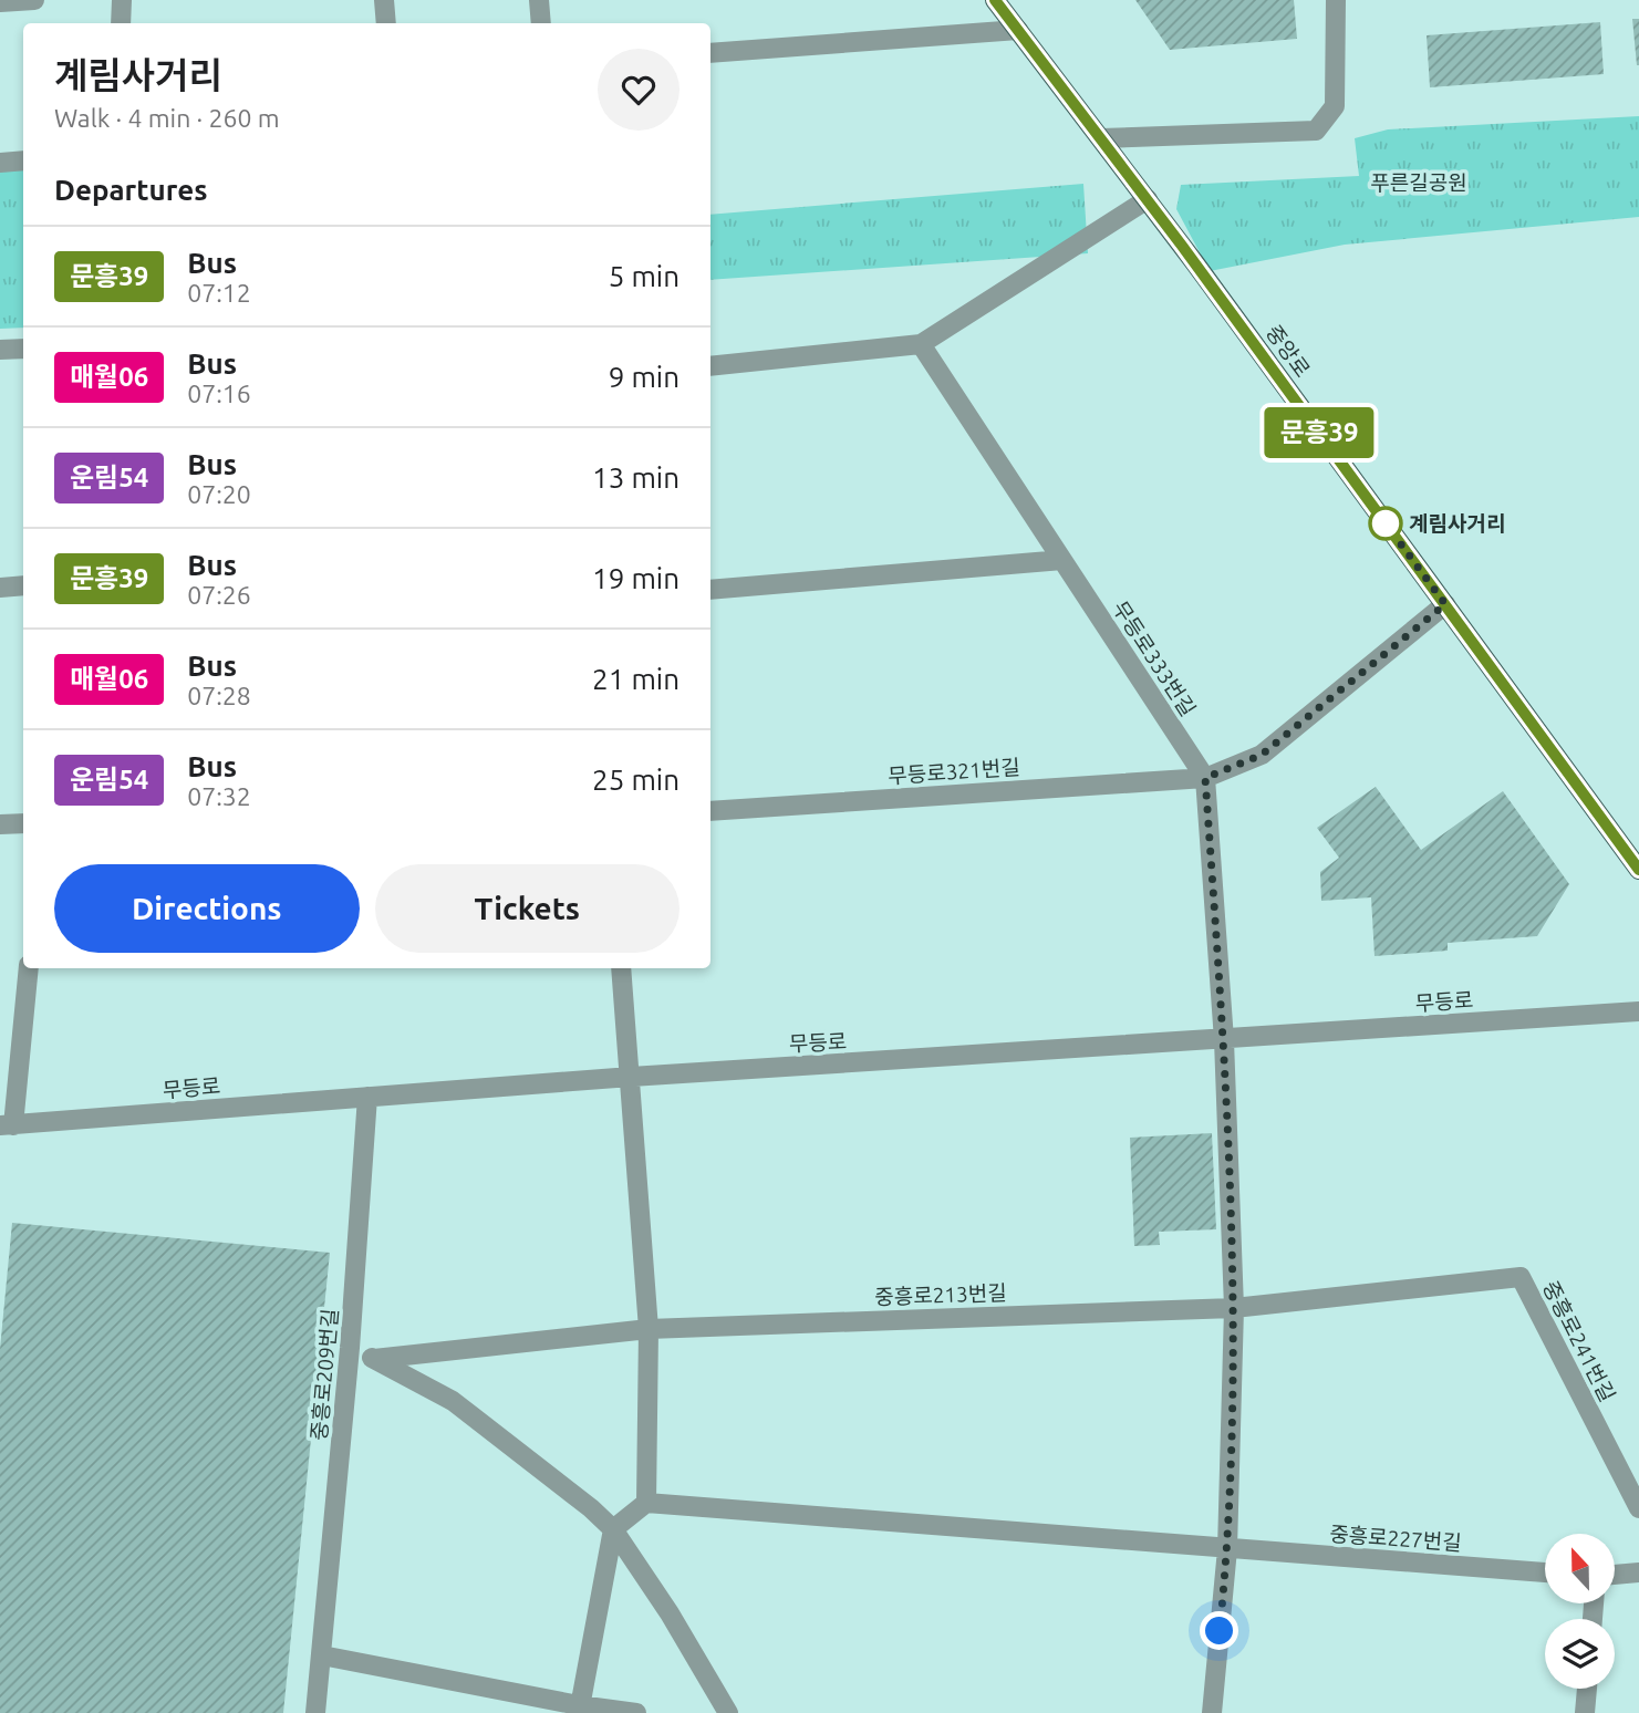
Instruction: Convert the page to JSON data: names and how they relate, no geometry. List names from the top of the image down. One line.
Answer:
{"streets":{"main road":["중앙로"],"street":["무등로333번길","무등로321번길","무등로","중흥로213번길","중흥로241번길","중흥로209번길","중흥로227번길"]},"crossings":[["무등로333번길","무등로321번길"],["무등로333번길","무등로"],["무등로","중흥로209번길"],["중흥로213번길","중흥로241번길"]],"parks":["푸른길공원"],"places":["계림사거리"],"lines":["bus line 문흥39"],"north":"top","page":{"on_map":"문흥39","heading":[["계림사거리","Walk · 4 min · 260 m"],"Departures"],"list":[{"mark":"문흥39","name":"Bus","note":"07:12","value":"5 min"},{"mark":"매월06","name":"Bus","note":"07:16","value":"9 min"},{"mark":"운림54","name":"Bus","note":"07:20","value":"13 min"},{"mark":"문흥39","name":"Bus","note":"07:26","value":"19 min"},{"mark":"매월06","name":"Bus","note":"07:28","value":"21 min"},{"mark":"운림54","name":"Bus","note":"07:32","value":"25 min"}],"buttons":["Directions","Tickets"]}}
